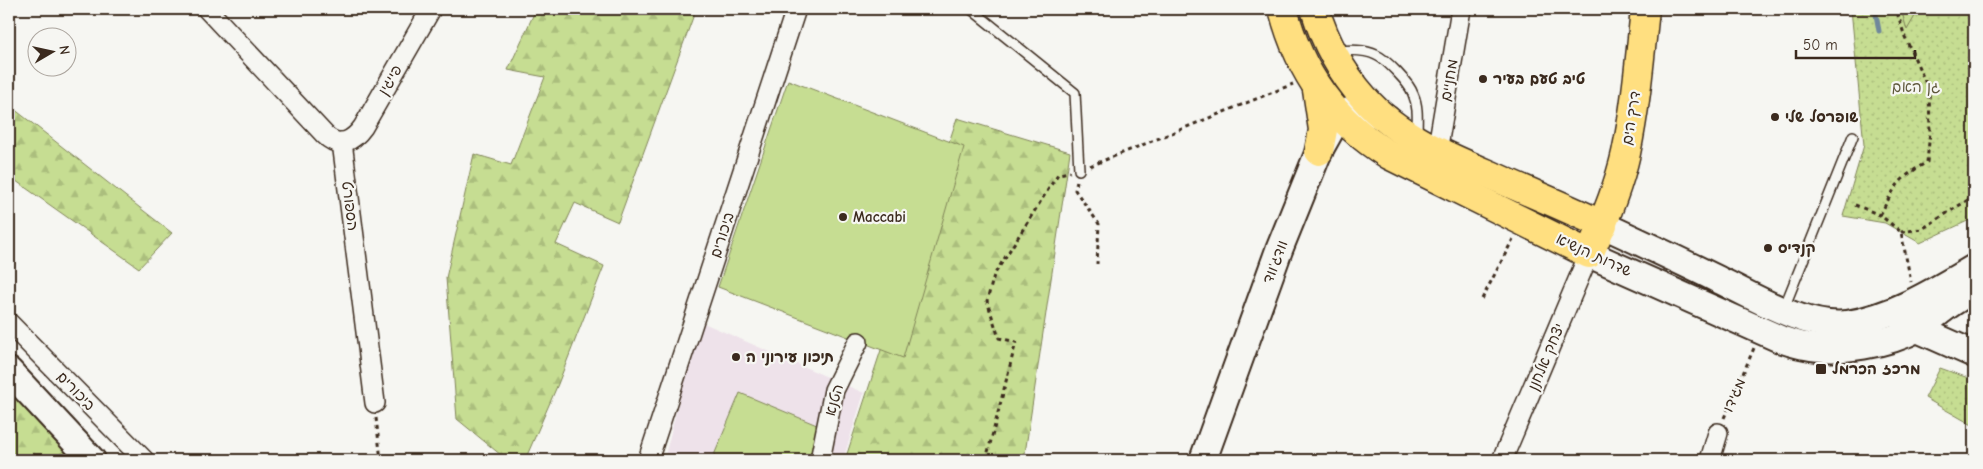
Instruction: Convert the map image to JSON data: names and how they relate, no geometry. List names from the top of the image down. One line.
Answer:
{"streets":{"main road":["דרך הים","שדרות הנשיא"],"street":["פייגין","מחניים","הספורט","ביכורים","וודג'ווד","יצחק אלחנן","הטנא"],"path":["מגידו"]},"crossings":[["פייגין","הספורט"],["מחניים","שדרות הנשיא"],["דרך הים","שדרות הנשיא"],["דרך הים","יצחק אלחנן"],["שדרות הנשיא","וודג'ווד"],["שדרות הנשיא","יצחק אלחנן"],["שדרות הנשיא","מגידו"]],"parks":["גן האם"],"places":{"other":["טיב טעם בעיר","שופרסל שלי","Maccabi","קנדיס","תיכון עירוני ה"],"transit":["מרכז הכרמל"]},"scale_bar":"50 m","north":"right"}
